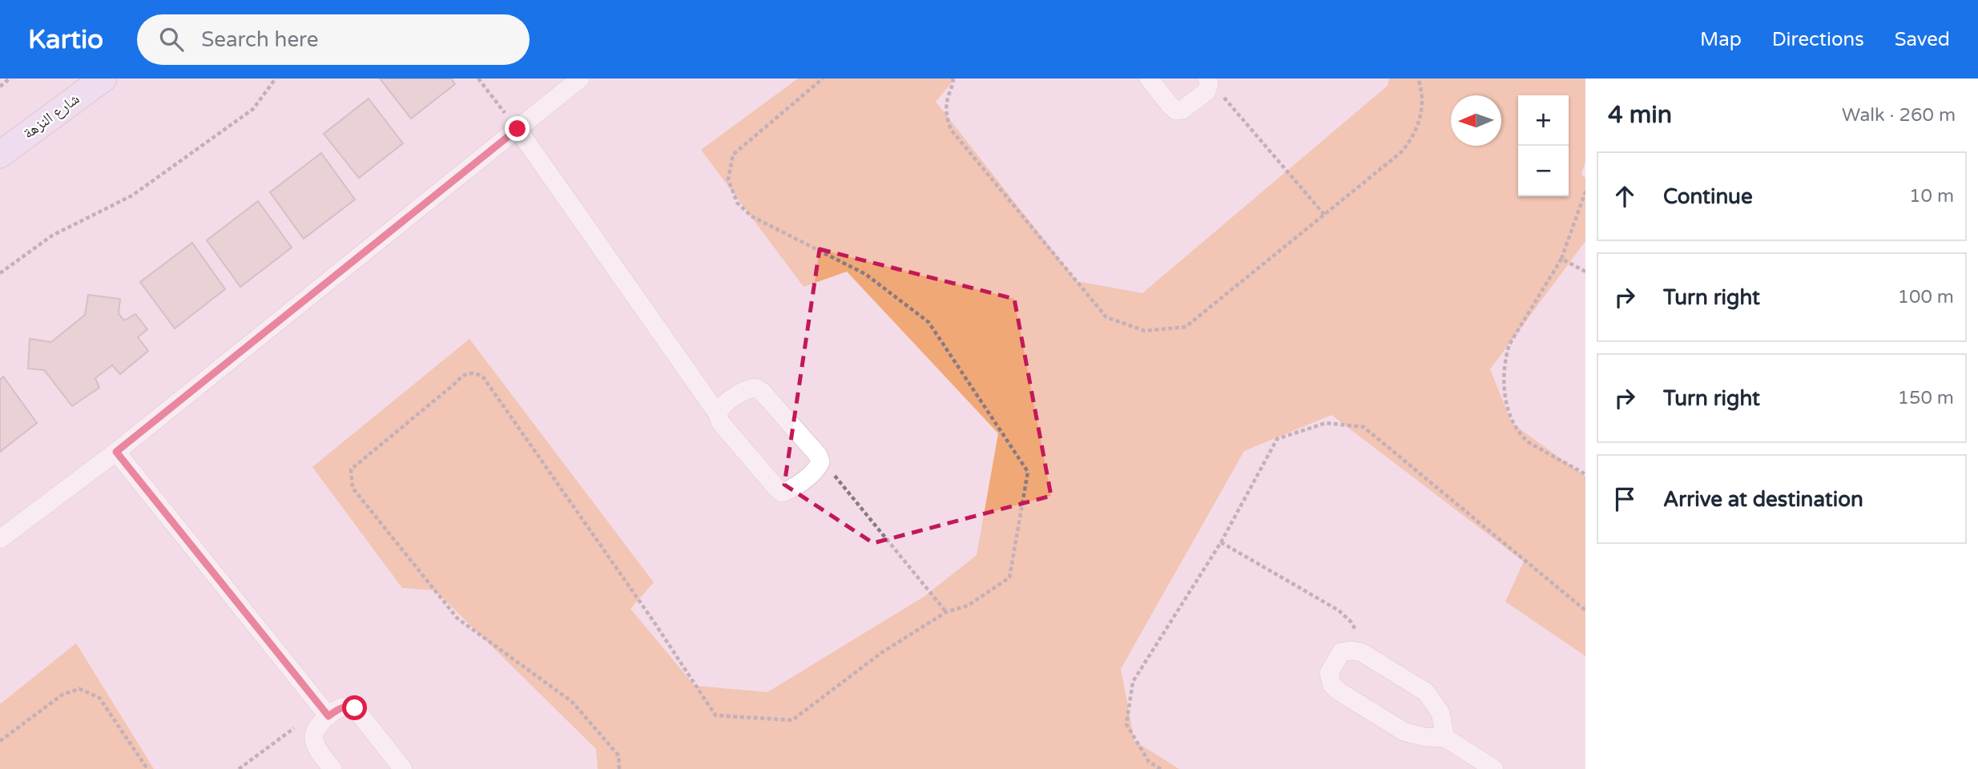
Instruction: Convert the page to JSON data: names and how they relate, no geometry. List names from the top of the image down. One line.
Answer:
{"streets":{"main road":["شارع النزهة"]},"north":"left","page":{"header":"Kartio","search":"Search here","nav":["Map","Directions","Saved"],"heading":["4 min","Walk · 260 m"],"map_buttons":["+","−"],"list":[["Continue","10 m"],["Turn right","100 m"],["Turn right","150 m"],"Arrive at destination"]}}
